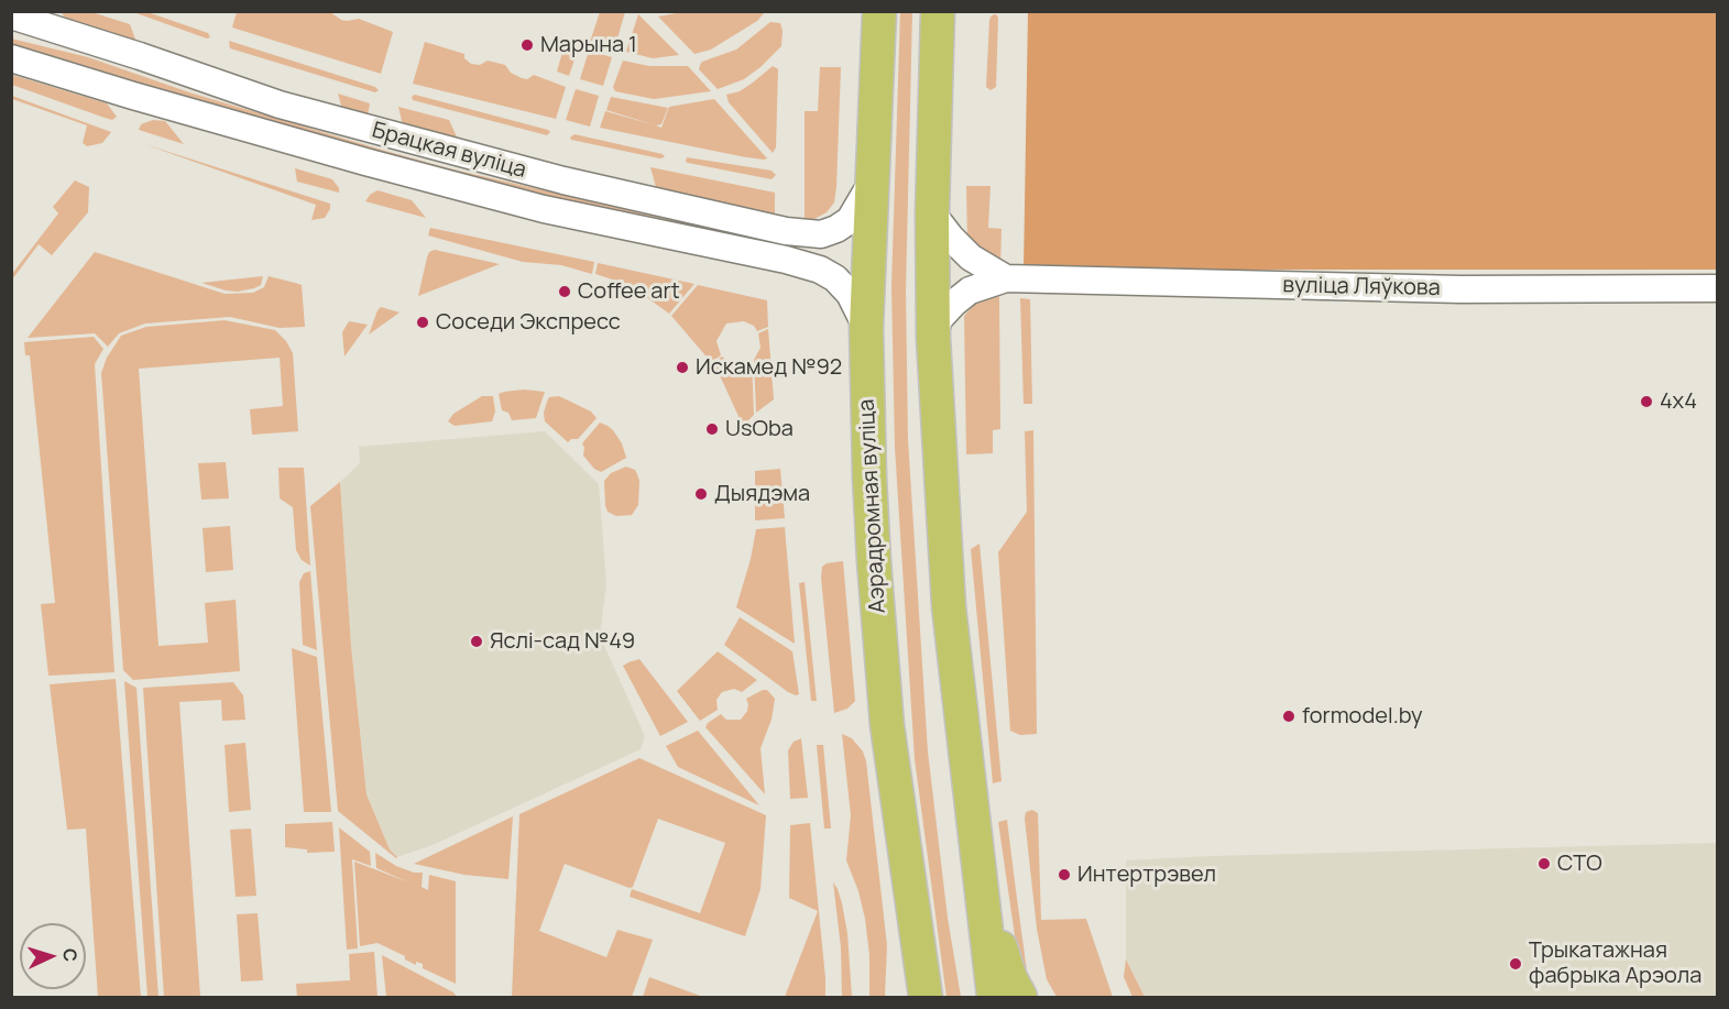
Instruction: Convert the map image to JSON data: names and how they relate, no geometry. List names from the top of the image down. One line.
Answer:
{"streets":{"main road":["Аэрадромная вуліца"],"street":["Брацкая вуліца","вуліца Ляўкова"]},"crossings":[["Брацкая вуліца","Аэрадромная вуліца"]],"places":["Марына 1","Coffee art","Соседи Экспресс","Искамед №92","4х4","UsOba","Дыядэма","Яслі-сад №49","formodel.by","СТО","Интертрэвел","Трыкатажная фабрыка Арэола"],"north":"right"}
